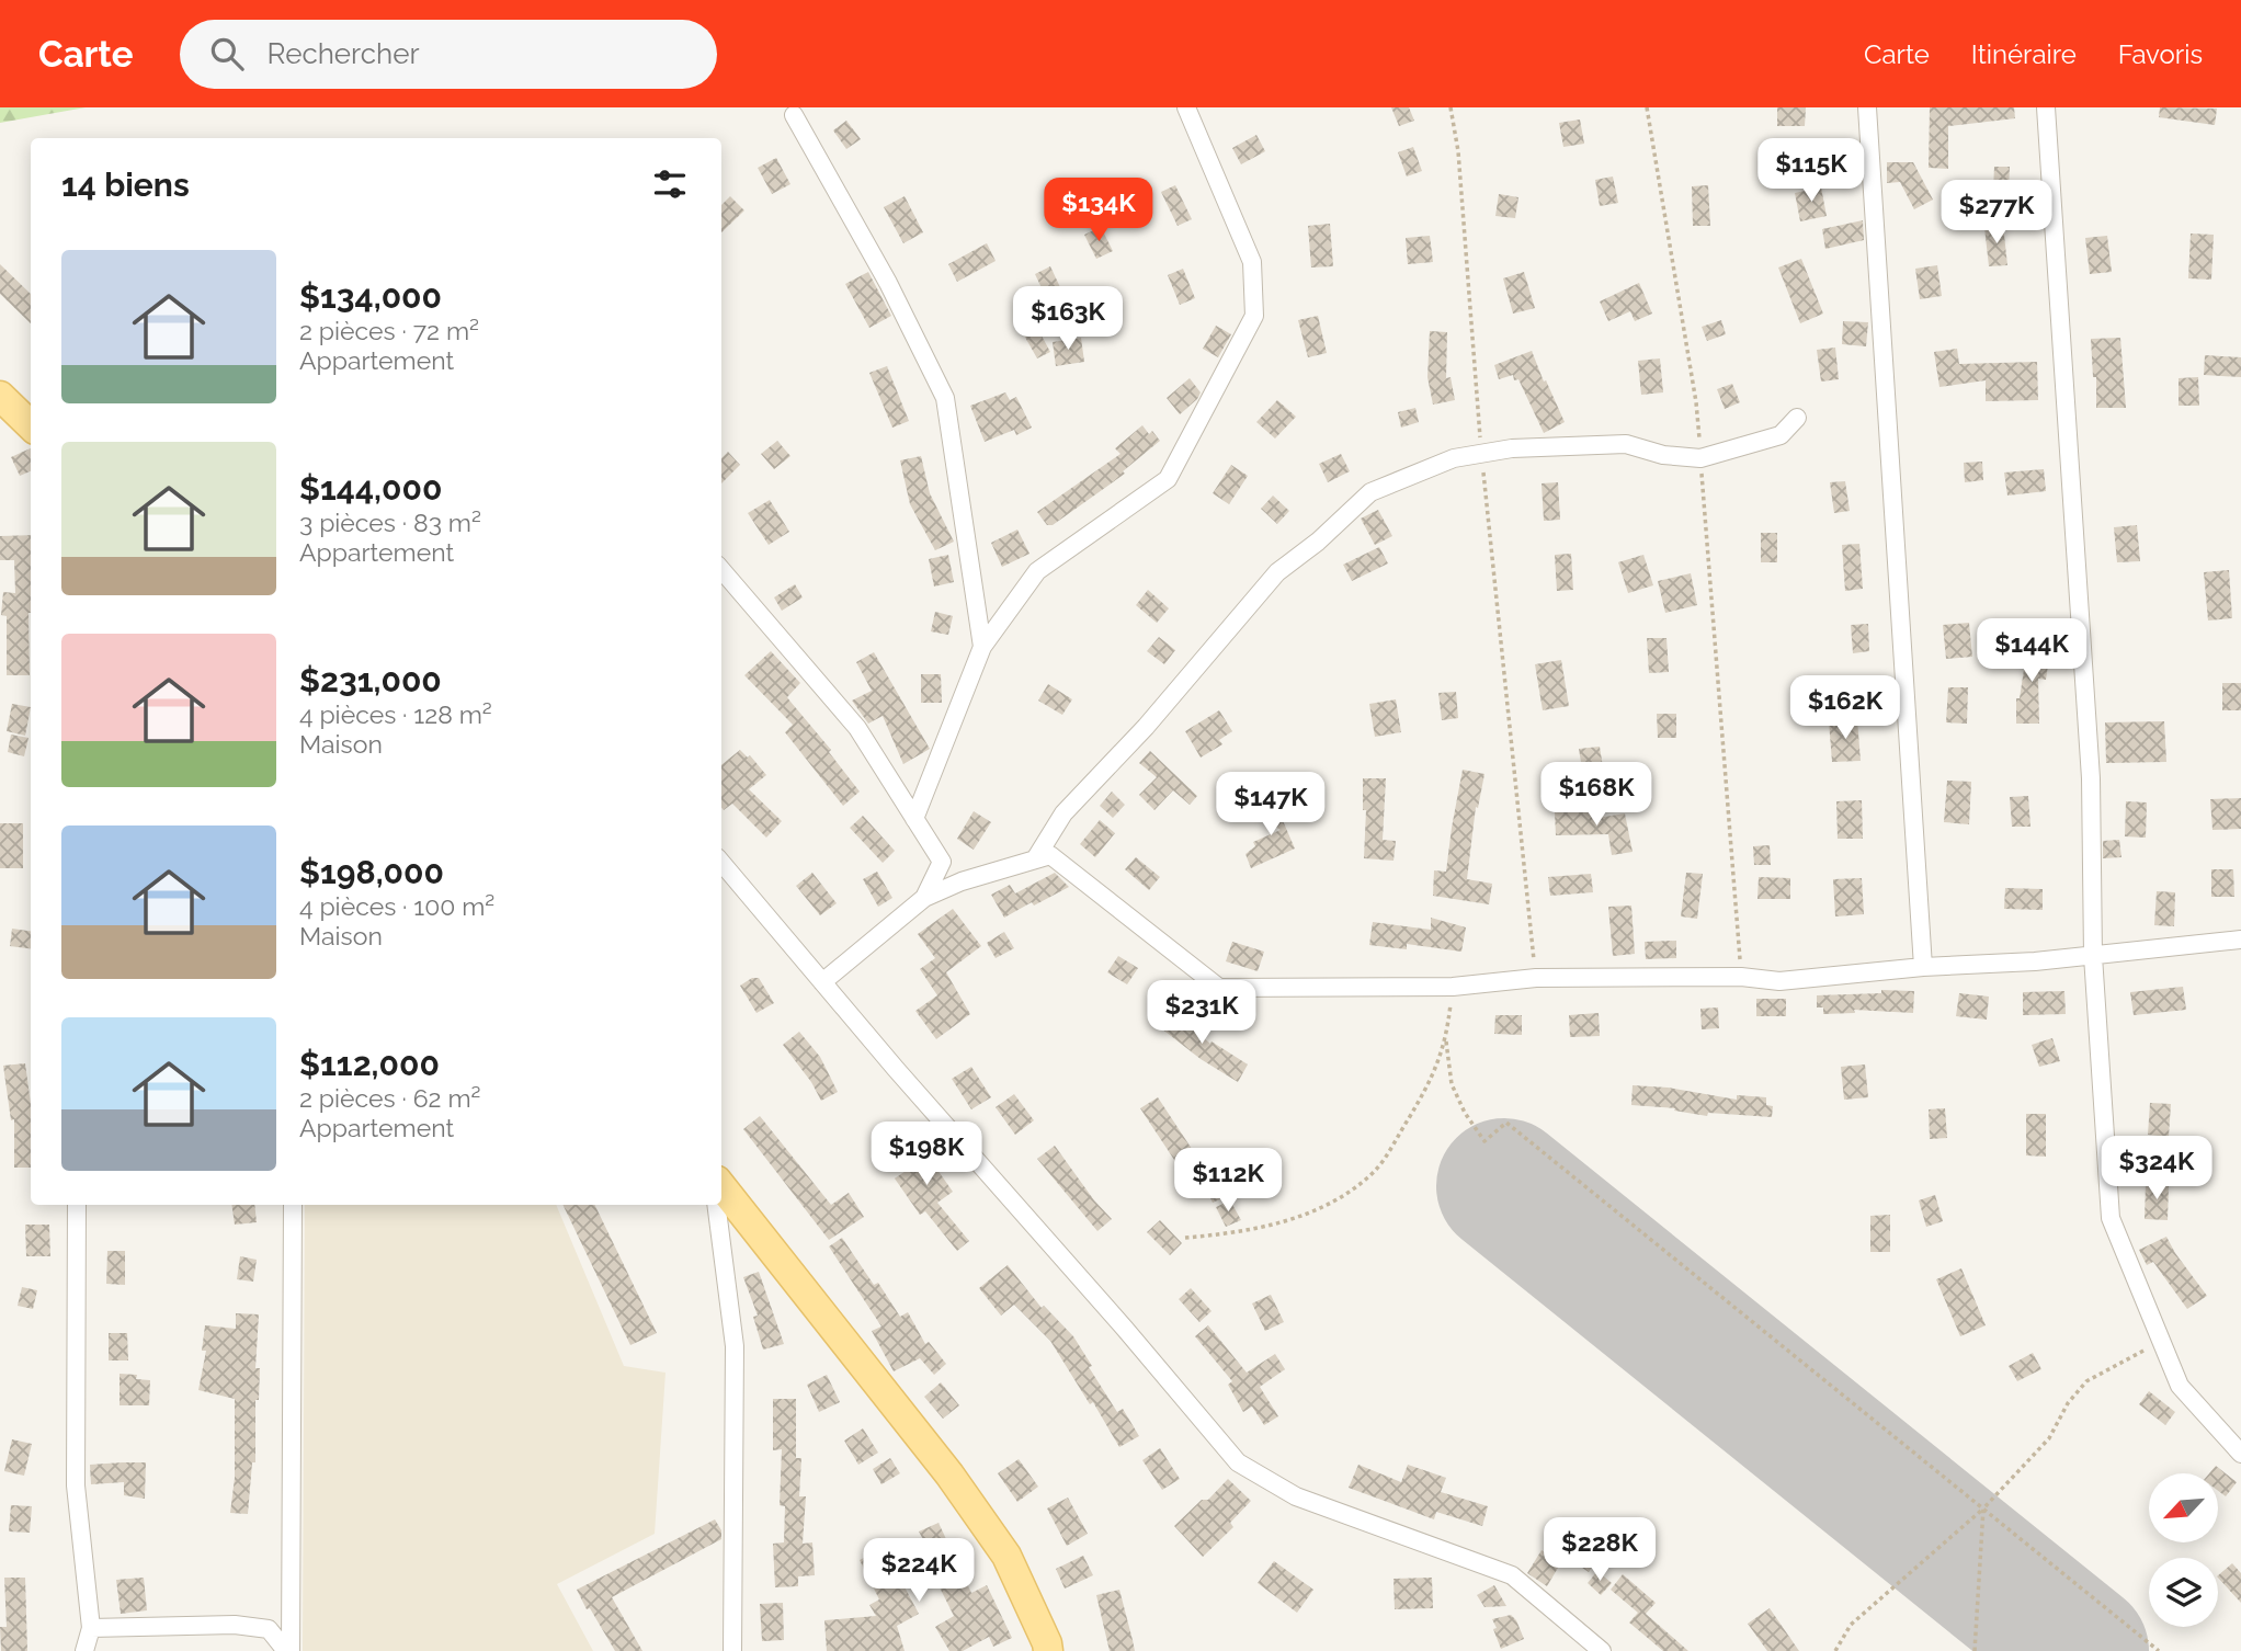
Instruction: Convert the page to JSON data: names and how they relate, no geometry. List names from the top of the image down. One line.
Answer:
{"north":"bottom left","page":{"header":"Carte","search":"Rechercher","nav":["Carte","Itinéraire","Favoris"],"price":["$115K","$134K","$277K","$163K","$144K","$162K","$168K","$147K","$231K","$198K","$324K","$112K","$228K","$224K"],"heading":"14 biens","list":[{"name":"$134,000","note":"2 pièces · 72 m² · Appartement"},{"name":"$144,000","note":"3 pièces · 83 m² · Appartement"},{"name":"$231,000","note":"4 pièces · 128 m² · Maison"},{"name":"$198,000","note":"4 pièces · 100 m² · Maison"},{"name":"$112,000","note":"2 pièces · 62 m² · Appartement"}]}}
